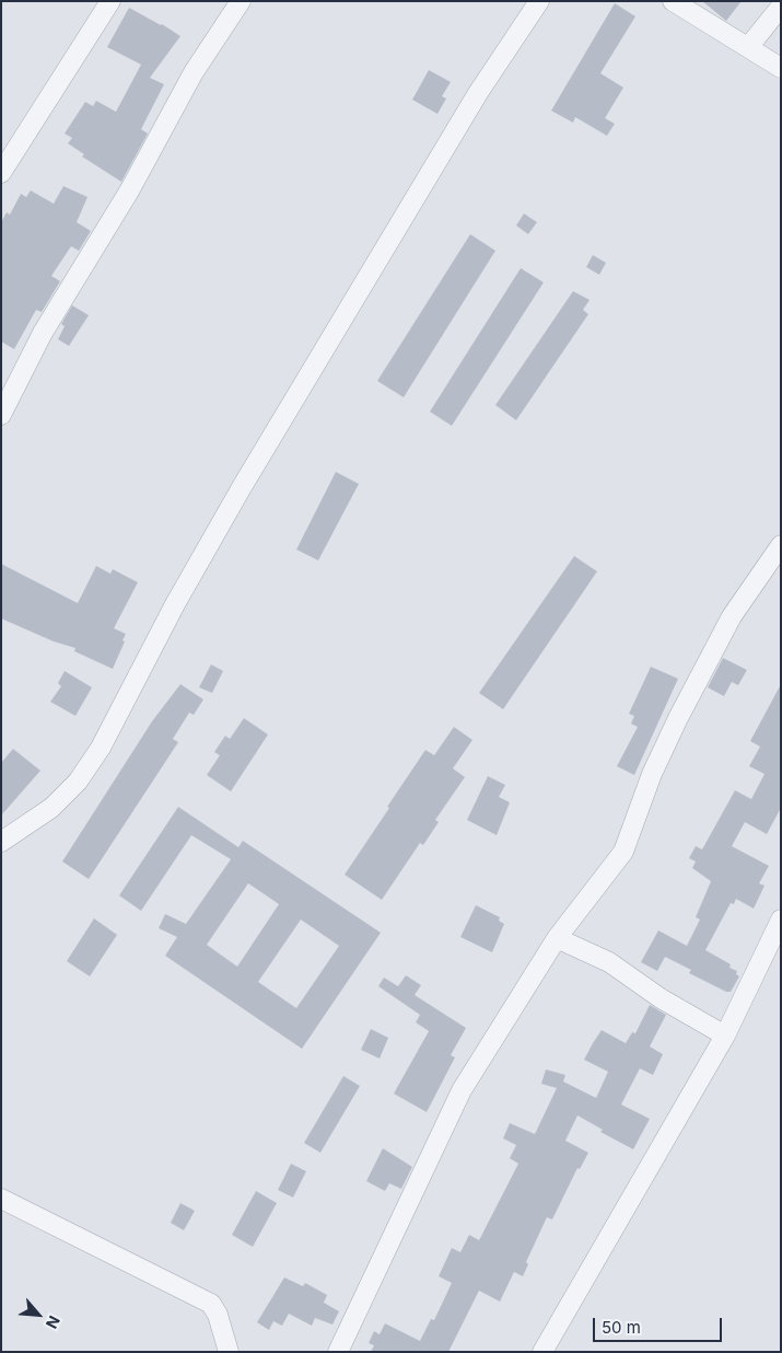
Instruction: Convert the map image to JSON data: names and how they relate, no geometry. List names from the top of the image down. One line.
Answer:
{"scale_bar":"50 m","north":"bottom right"}
